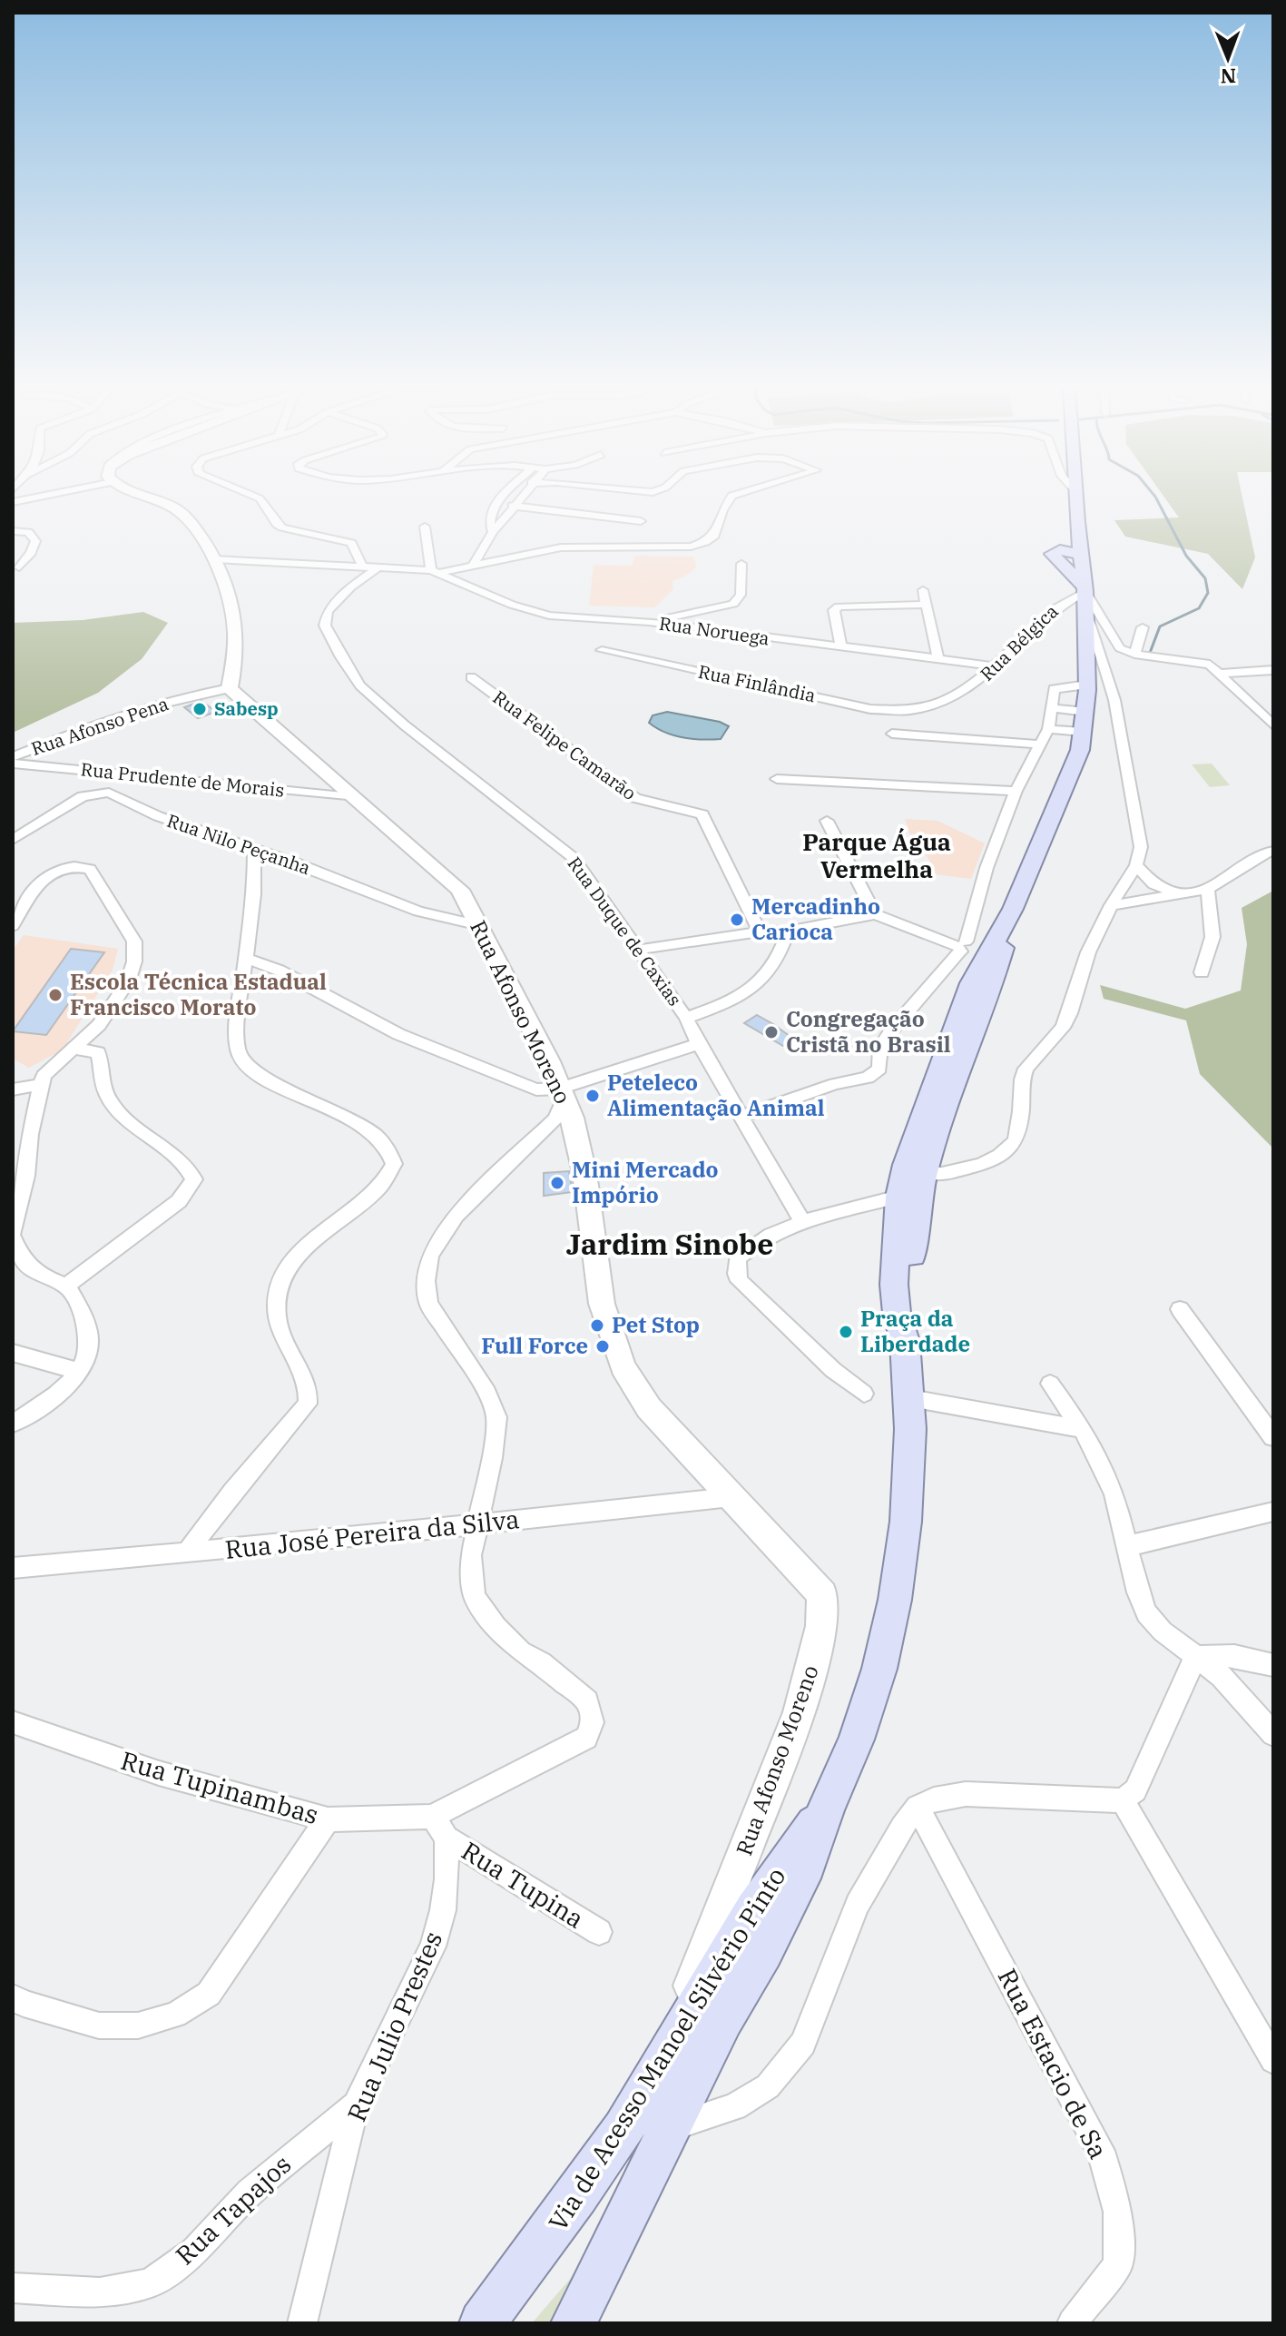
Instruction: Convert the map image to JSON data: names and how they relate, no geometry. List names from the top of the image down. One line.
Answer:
{"streets":{"main road":["Rua Afonso Moreno","Via de Acesso Manoel Silvério Pinto"],"street":["Rua Noruega","Rua Bélgica","Rua Finlândia","Rua Afonso Pena","Rua Felipe Camarão","Rua Prudente de Morais","Rua Nilo Peçanha","Rua Duque de Caxias","Rua José Pereira da Silva","Rua Tupinambas","Rua Tupina","Rua Julio Prestes","Rua Estacio de Sa","Rua Tapajos"]},"crossings":[["Rua Noruega","Rua Bélgica"],["Rua Bélgica","Rua Finlândia"],["Rua Bélgica","Via de Acesso Manoel Silvério Pinto"],["Rua Afonso Pena","Rua Afonso Moreno"],["Rua Prudente de Morais","Rua Afonso Moreno"],["Rua Nilo Peçanha","Rua Afonso Moreno"],["Rua Afonso Moreno","Rua José Pereira da Silva"],["Rua Afonso Moreno","Via de Acesso Manoel Silvério Pinto"],["Rua Tupinambas","Rua Tupina"],["Rua Tupinambas","Rua Julio Prestes"],["Rua Tupina","Rua Julio Prestes"],["Rua Julio Prestes","Rua Tapajos"]],"districts":["Parque Água Vermelha","Jardim Sinobe"],"places":["Sabesp","Mercadinho Carioca","Escola Técnica Estadual Francisco Morato","Congregação Cristã no Brasil","Peteleco Alimentação Animal","Mini Mercado Impório","Pet Stop","Praça da Liberdade","Full Force"],"north":"bottom"}
